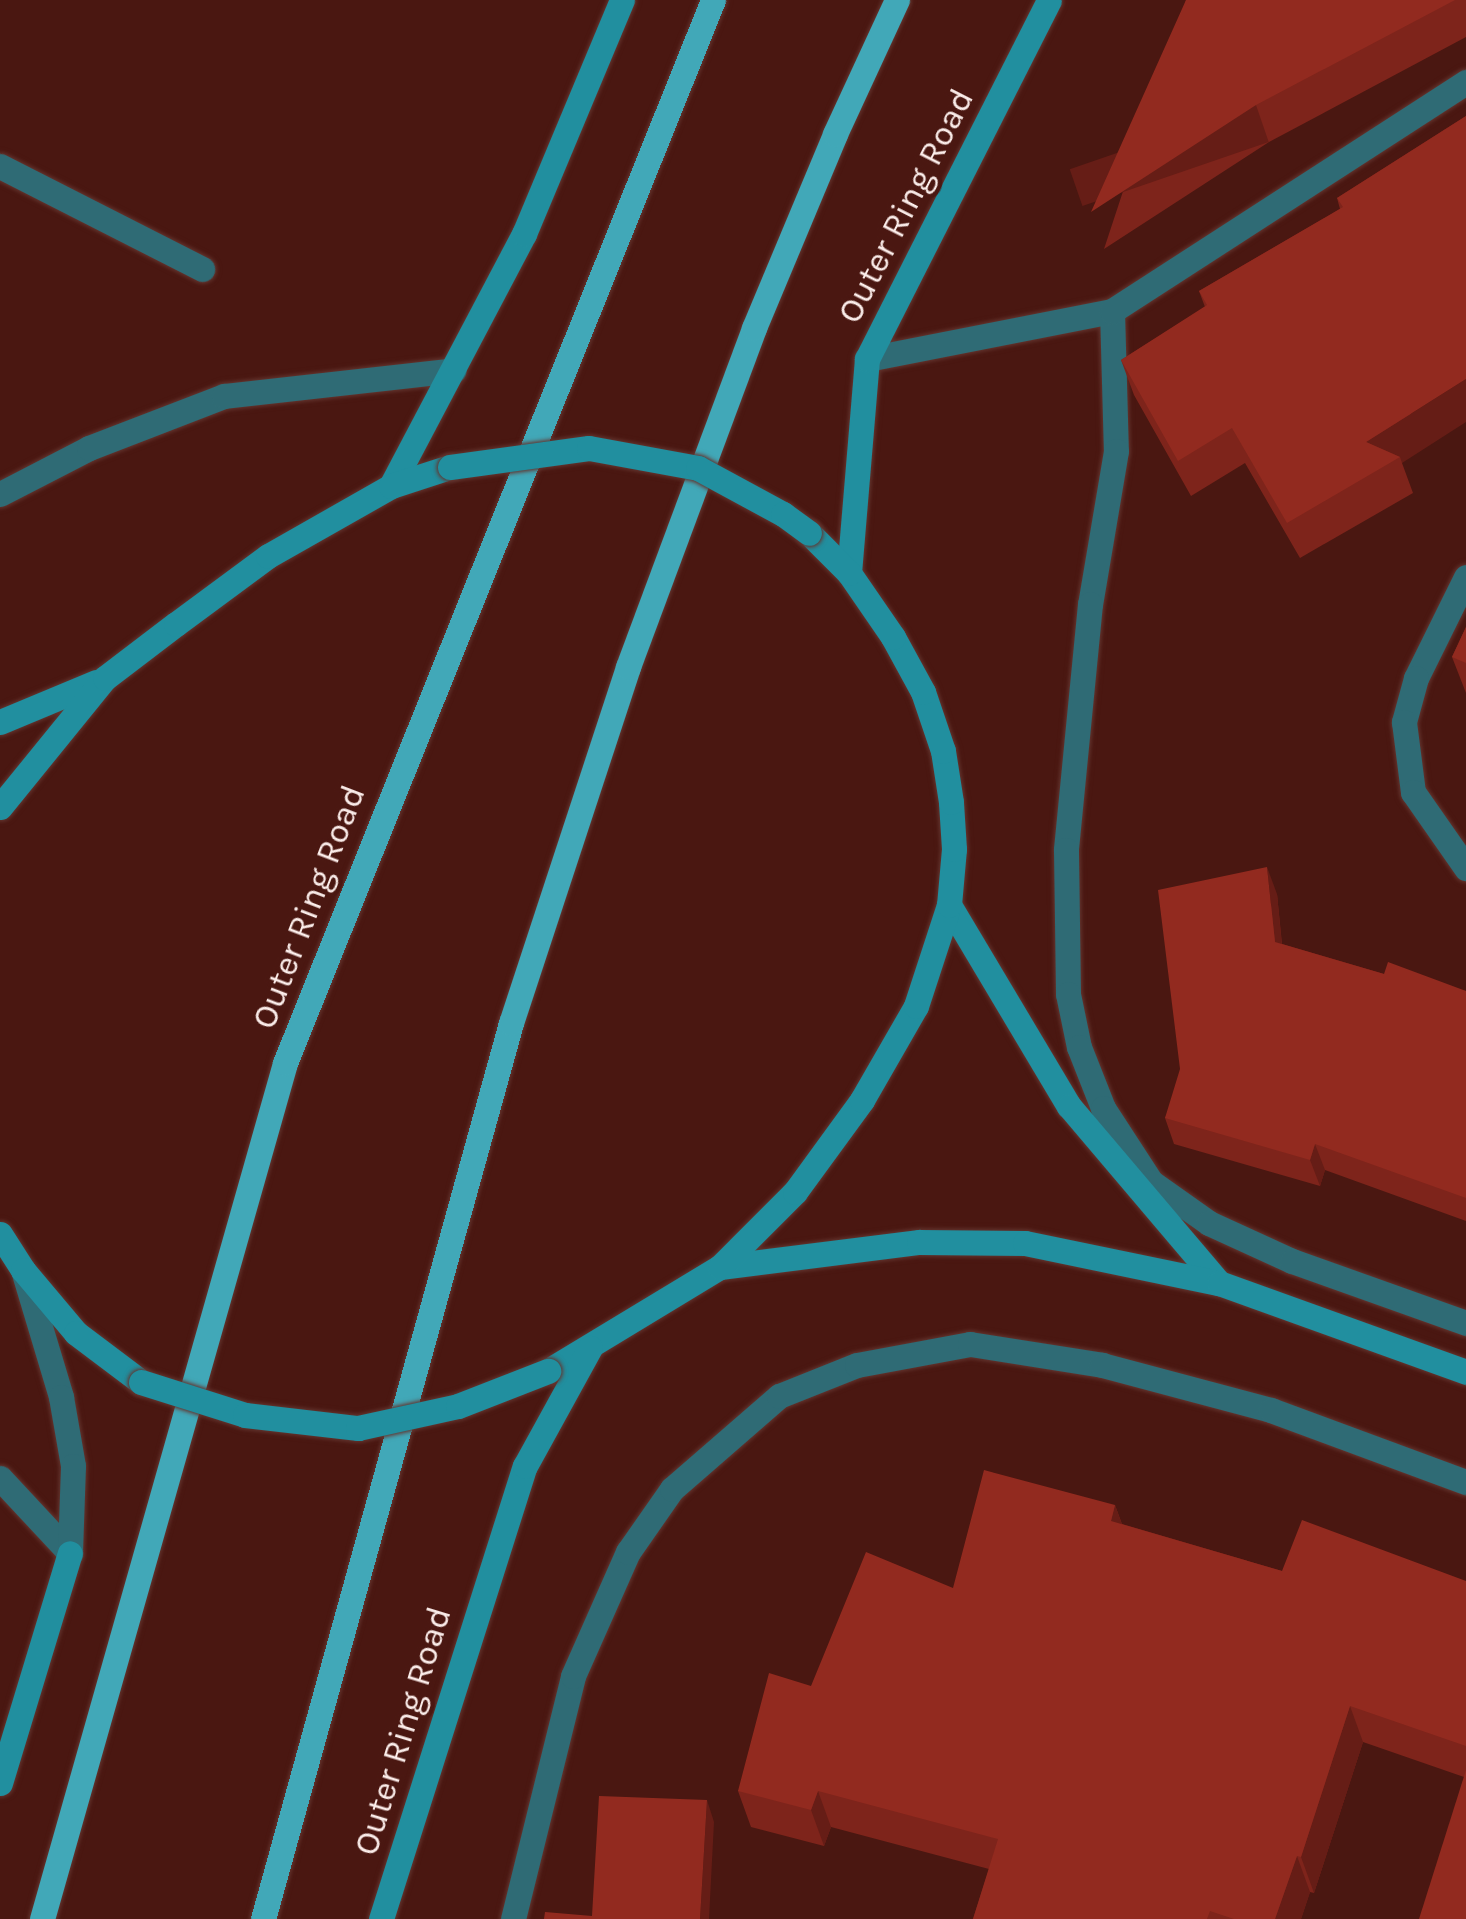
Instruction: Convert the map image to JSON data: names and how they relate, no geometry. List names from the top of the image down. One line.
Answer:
{"streets":{"main road":["Outer Ring Road"]}}
